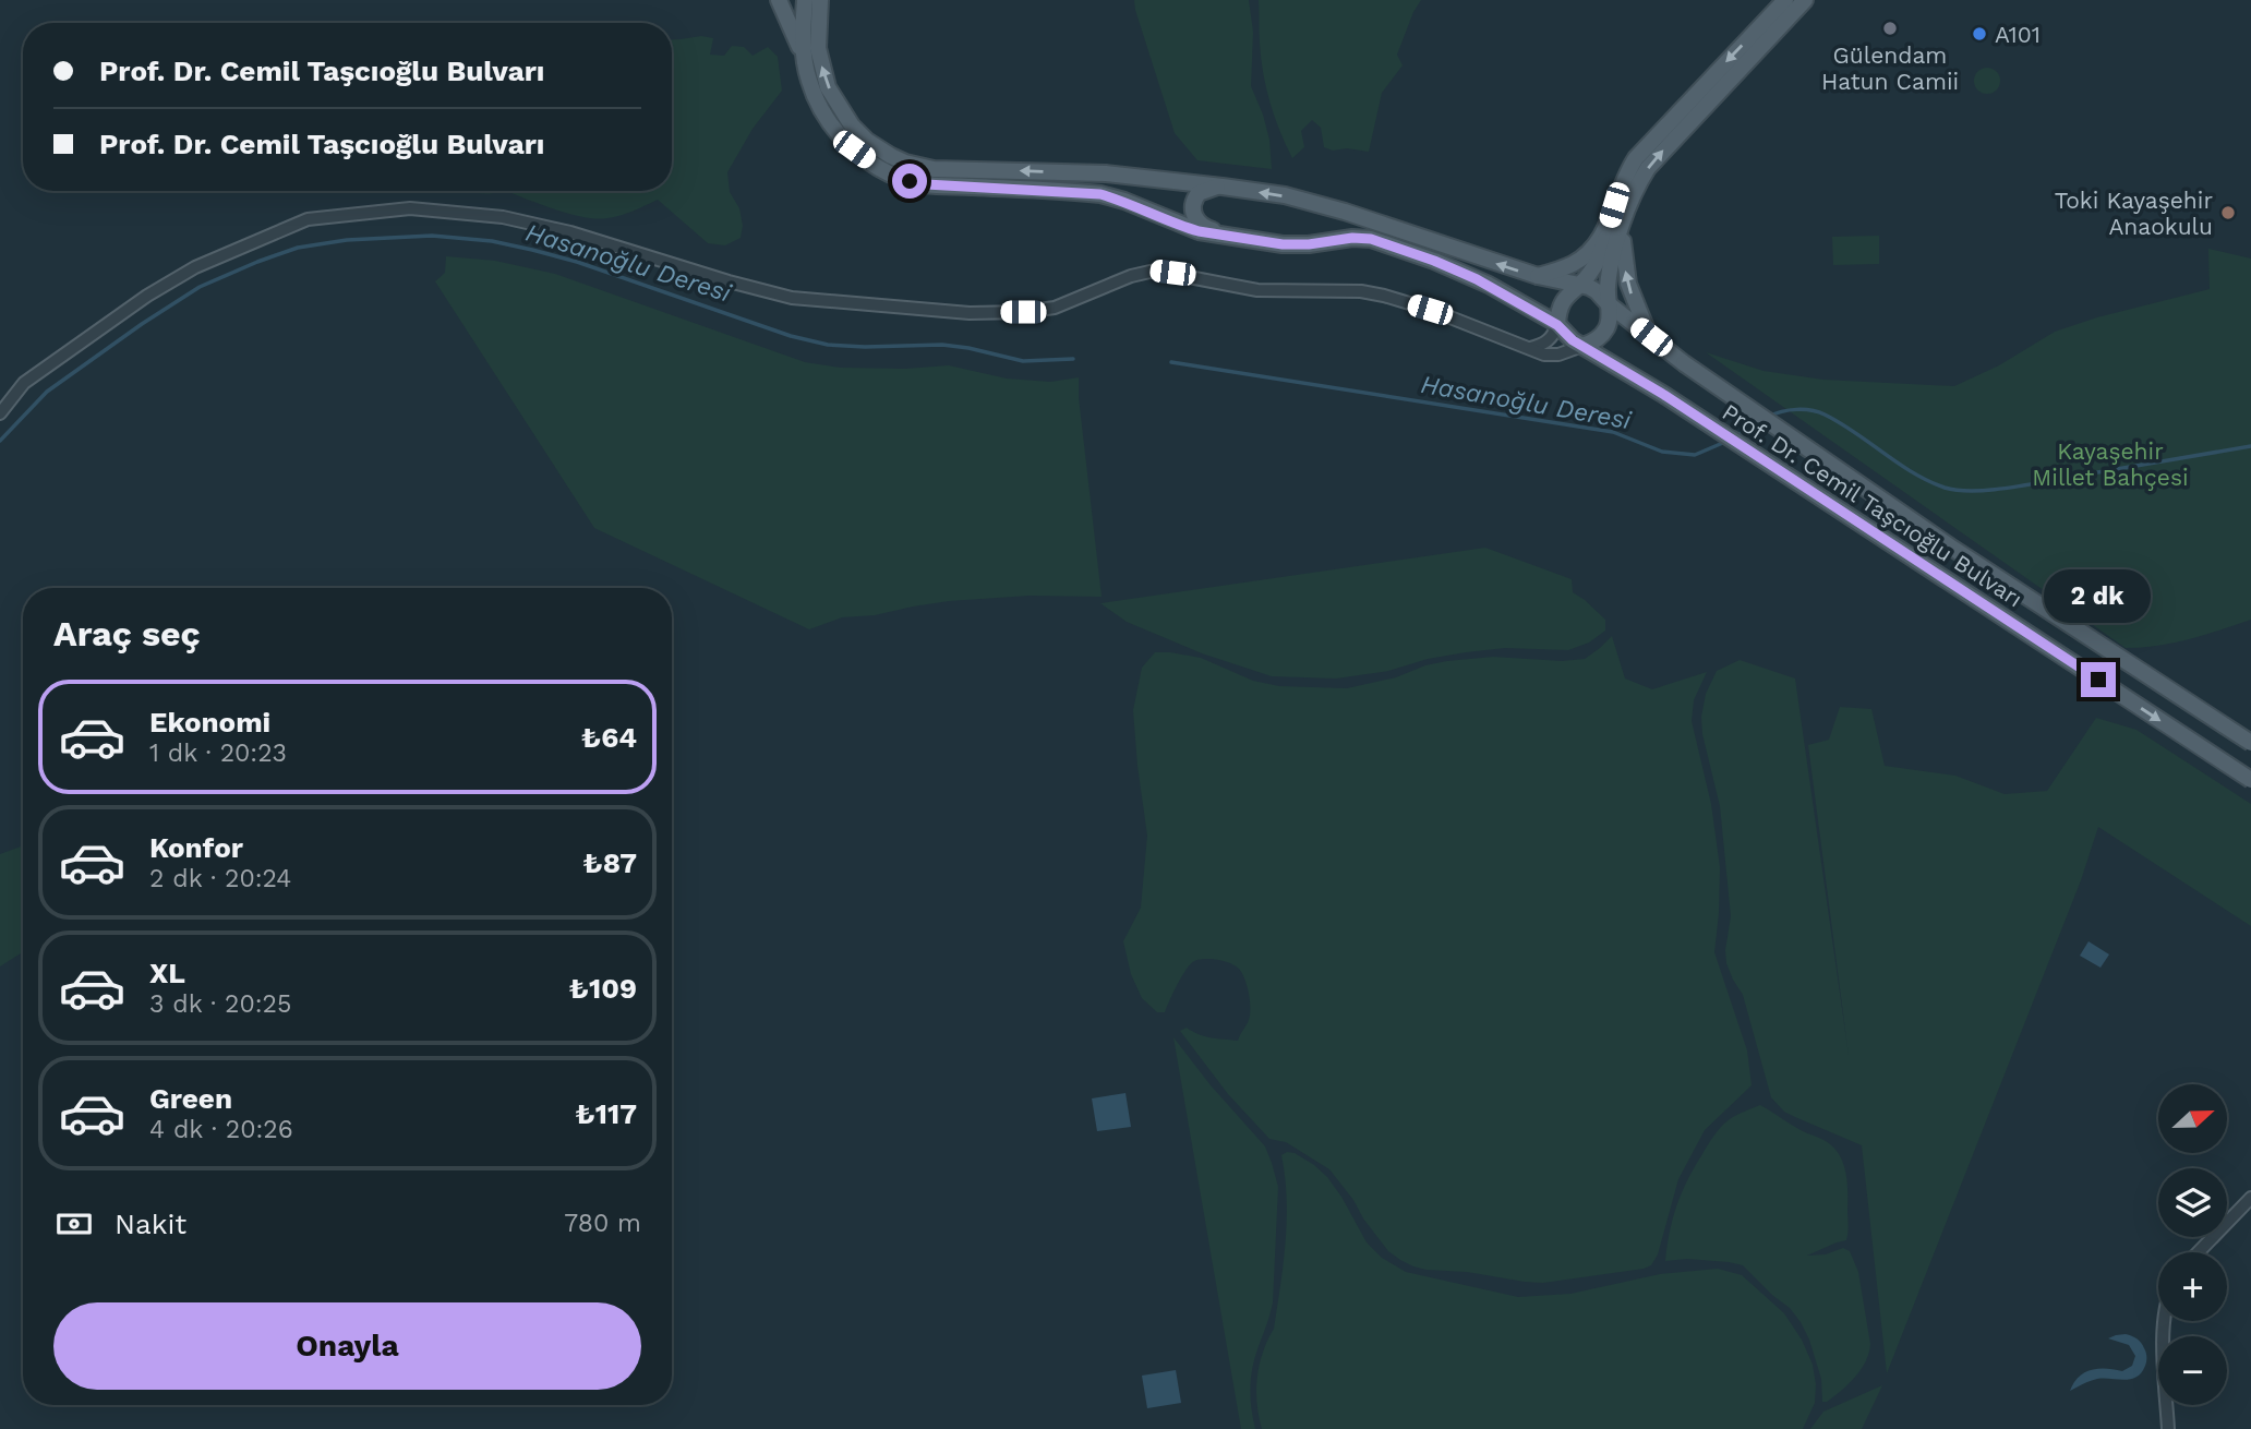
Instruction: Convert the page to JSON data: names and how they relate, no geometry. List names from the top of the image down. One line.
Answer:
{"streets":{"main road":["Prof. Dr. Cemil Taşcıoğlu Bulvarı"]},"water":["Hasanoğlu Deresi"],"parks":["Kayaşehir Millet Bahçesi"],"places":["Gülendam Hatun Camii","A101","Toki Kayaşehir Anaokulu"],"north":"right","page":{"banner":["Prof. Dr. Cemil Taşcıoğlu Bulvarı","Prof. Dr. Cemil Taşcıoğlu Bulvarı"],"bubble":"2 dk","heading":"Araç seç","list":[{"name":"Ekonomi","note":"1 dk · 20:23","value":"₺64"},{"name":"Konfor","note":"2 dk · 20:24","value":"₺87"},{"name":"XL","note":"3 dk · 20:25","value":"₺109"},{"name":"Green","note":"4 dk · 20:26","value":"₺117"}],"map_buttons":["+","−"],"pay":["Nakit","780 m"],"buttons":"Onayla"}}
